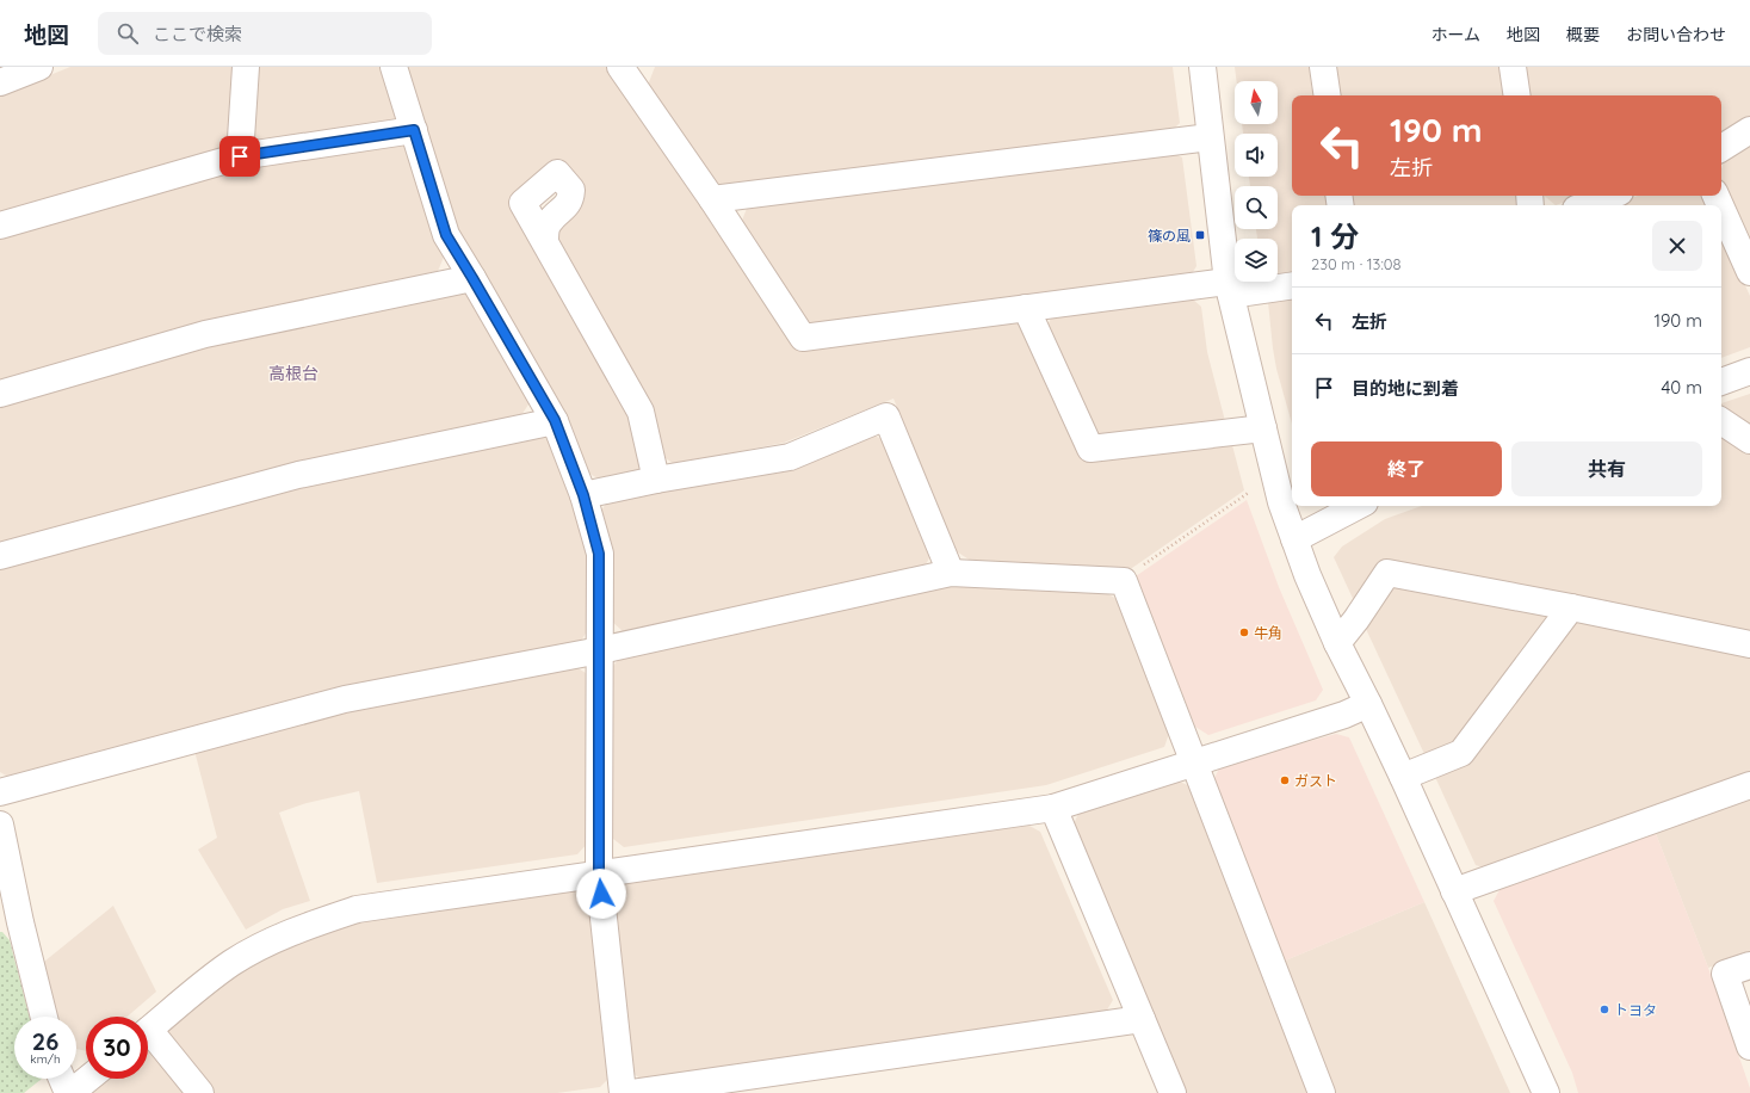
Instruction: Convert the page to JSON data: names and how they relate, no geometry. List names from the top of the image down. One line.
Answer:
{"districts":["高根台"],"places":{"transit":["篠の風"],"other":["牛角","ガスト","トヨタ"]},"north":"top","page":{"header":"地図","search":"ここで検索","nav":["ホーム","地図","概要","お問い合わせ"],"turn":["190 m","左折"],"heading":["1 分","230 m · 13:08"],"list":[{"name":"左折","value":"190 m"},{"name":"目的地に到着","value":"40 m"}],"buttons":["終了","共有"],"speed":"26 km/h","limit":"30"}}
